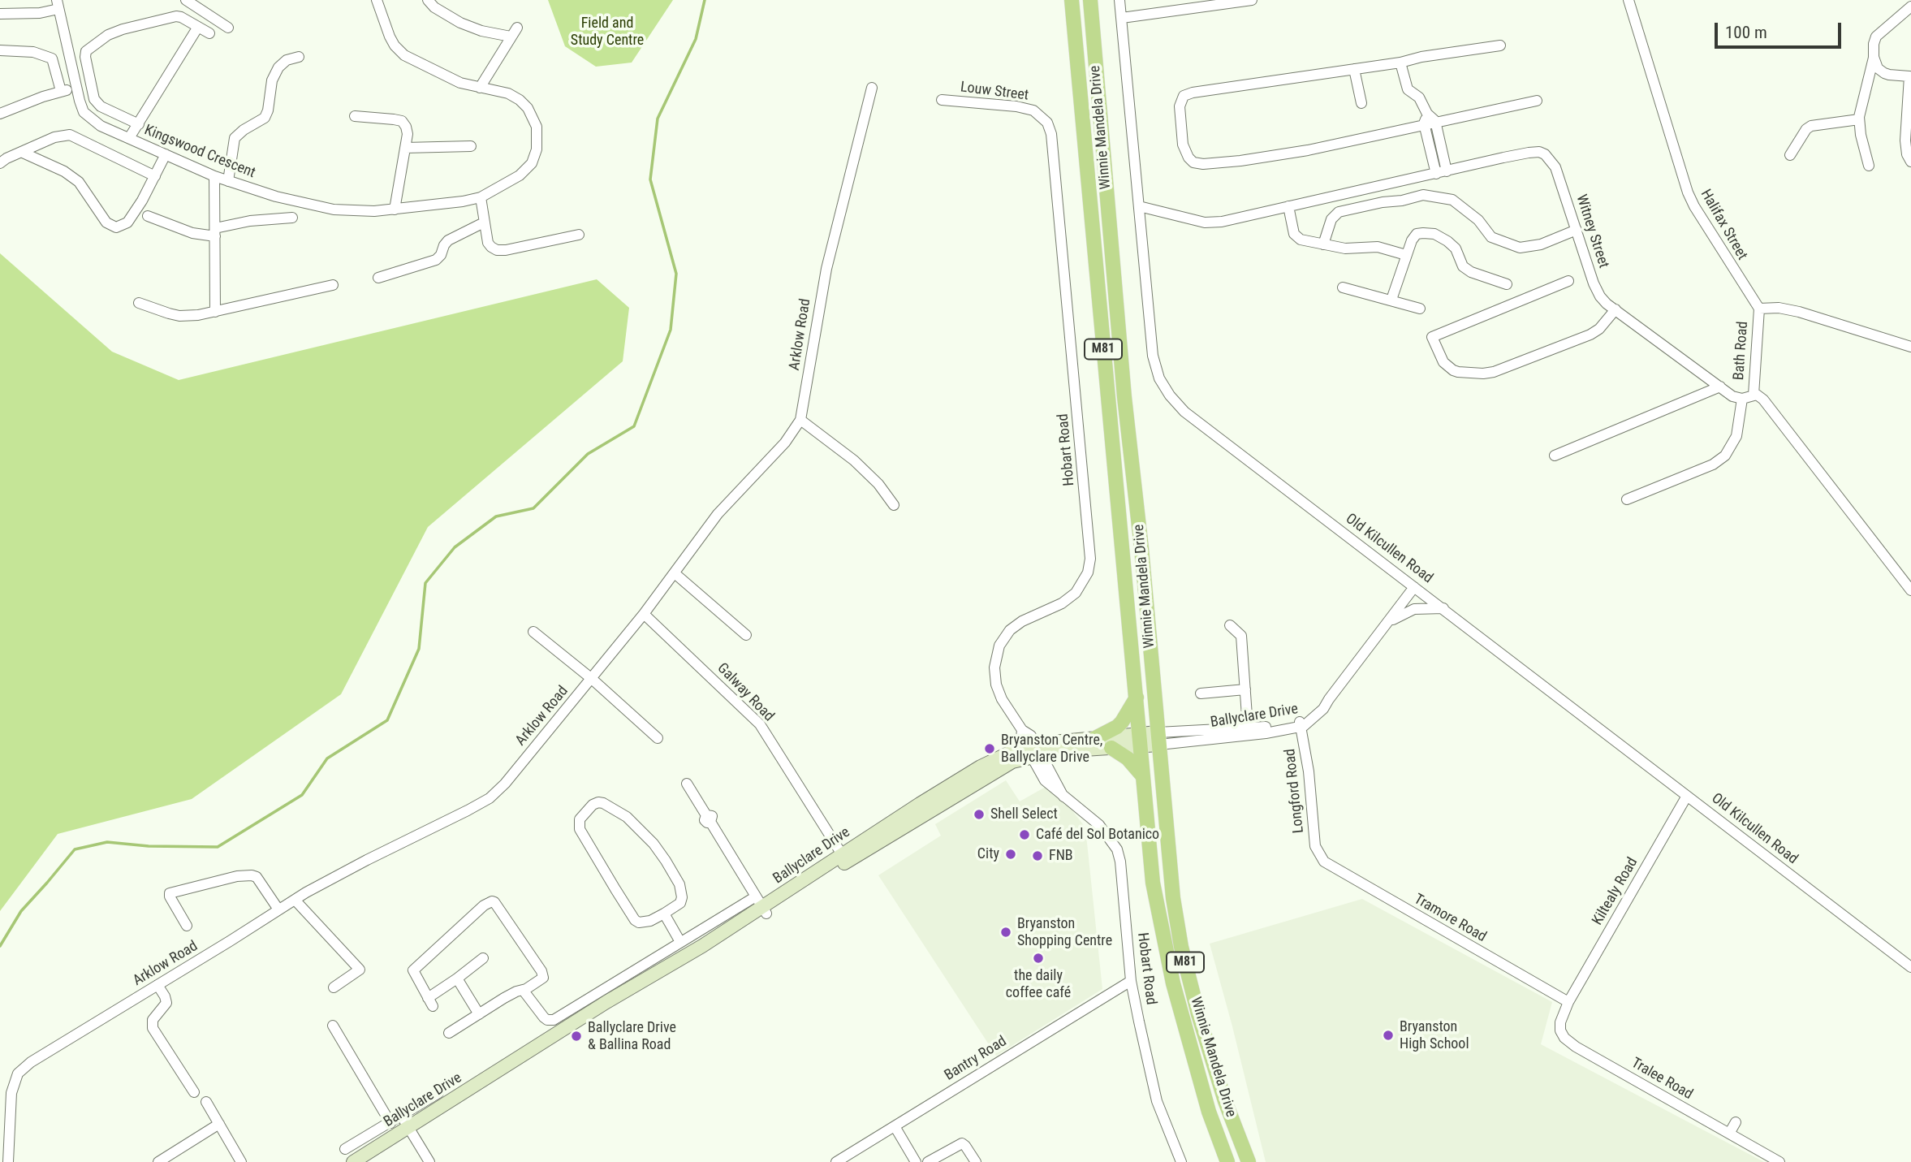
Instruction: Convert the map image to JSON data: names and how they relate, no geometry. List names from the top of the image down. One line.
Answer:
{"streets":{"main road":["Winnie Mandela Drive","M81"],"street":["Louw Street","Kingswood Crescent","Halifax Street","Witney Street","Arklow Road","Bath Road","Hobart Road","Old Kilcullen Road","Galway Road","Ballyclare Drive","Longford Road","Kiltealy Road","Tramore Road","Bantry Road","Tralee Road"]},"crossings":[["Louw Street","Hobart Road"],["Winnie Mandela Drive","Ballyclare Drive"],["Halifax Street","Bath Road"],["Witney Street","Old Kilcullen Road"],["Arklow Road","Galway Road"],["Hobart Road","Ballyclare Drive"],["Hobart Road","Bantry Road"],["Old Kilcullen Road","Ballyclare Drive"],["Old Kilcullen Road","Kiltealy Road"],["Galway Road","Ballyclare Drive"],["Ballyclare Drive","Longford Road"],["Longford Road","Tramore Road"],["Kiltealy Road","Tramore Road"],["Kiltealy Road","Tralee Road"],["Tramore Road","Tralee Road"]],"parks":["Field and Study Centre"],"places":["Bryanston Centre, Ballyclare Drive","Shell Select","Café del Sol Botanico","City","FNB","Bryanston Shopping Centre","the daily coffee café","Bryanston High School","Ballyclare Drive & Ballina Road"],"scale_bar":"100 m"}
